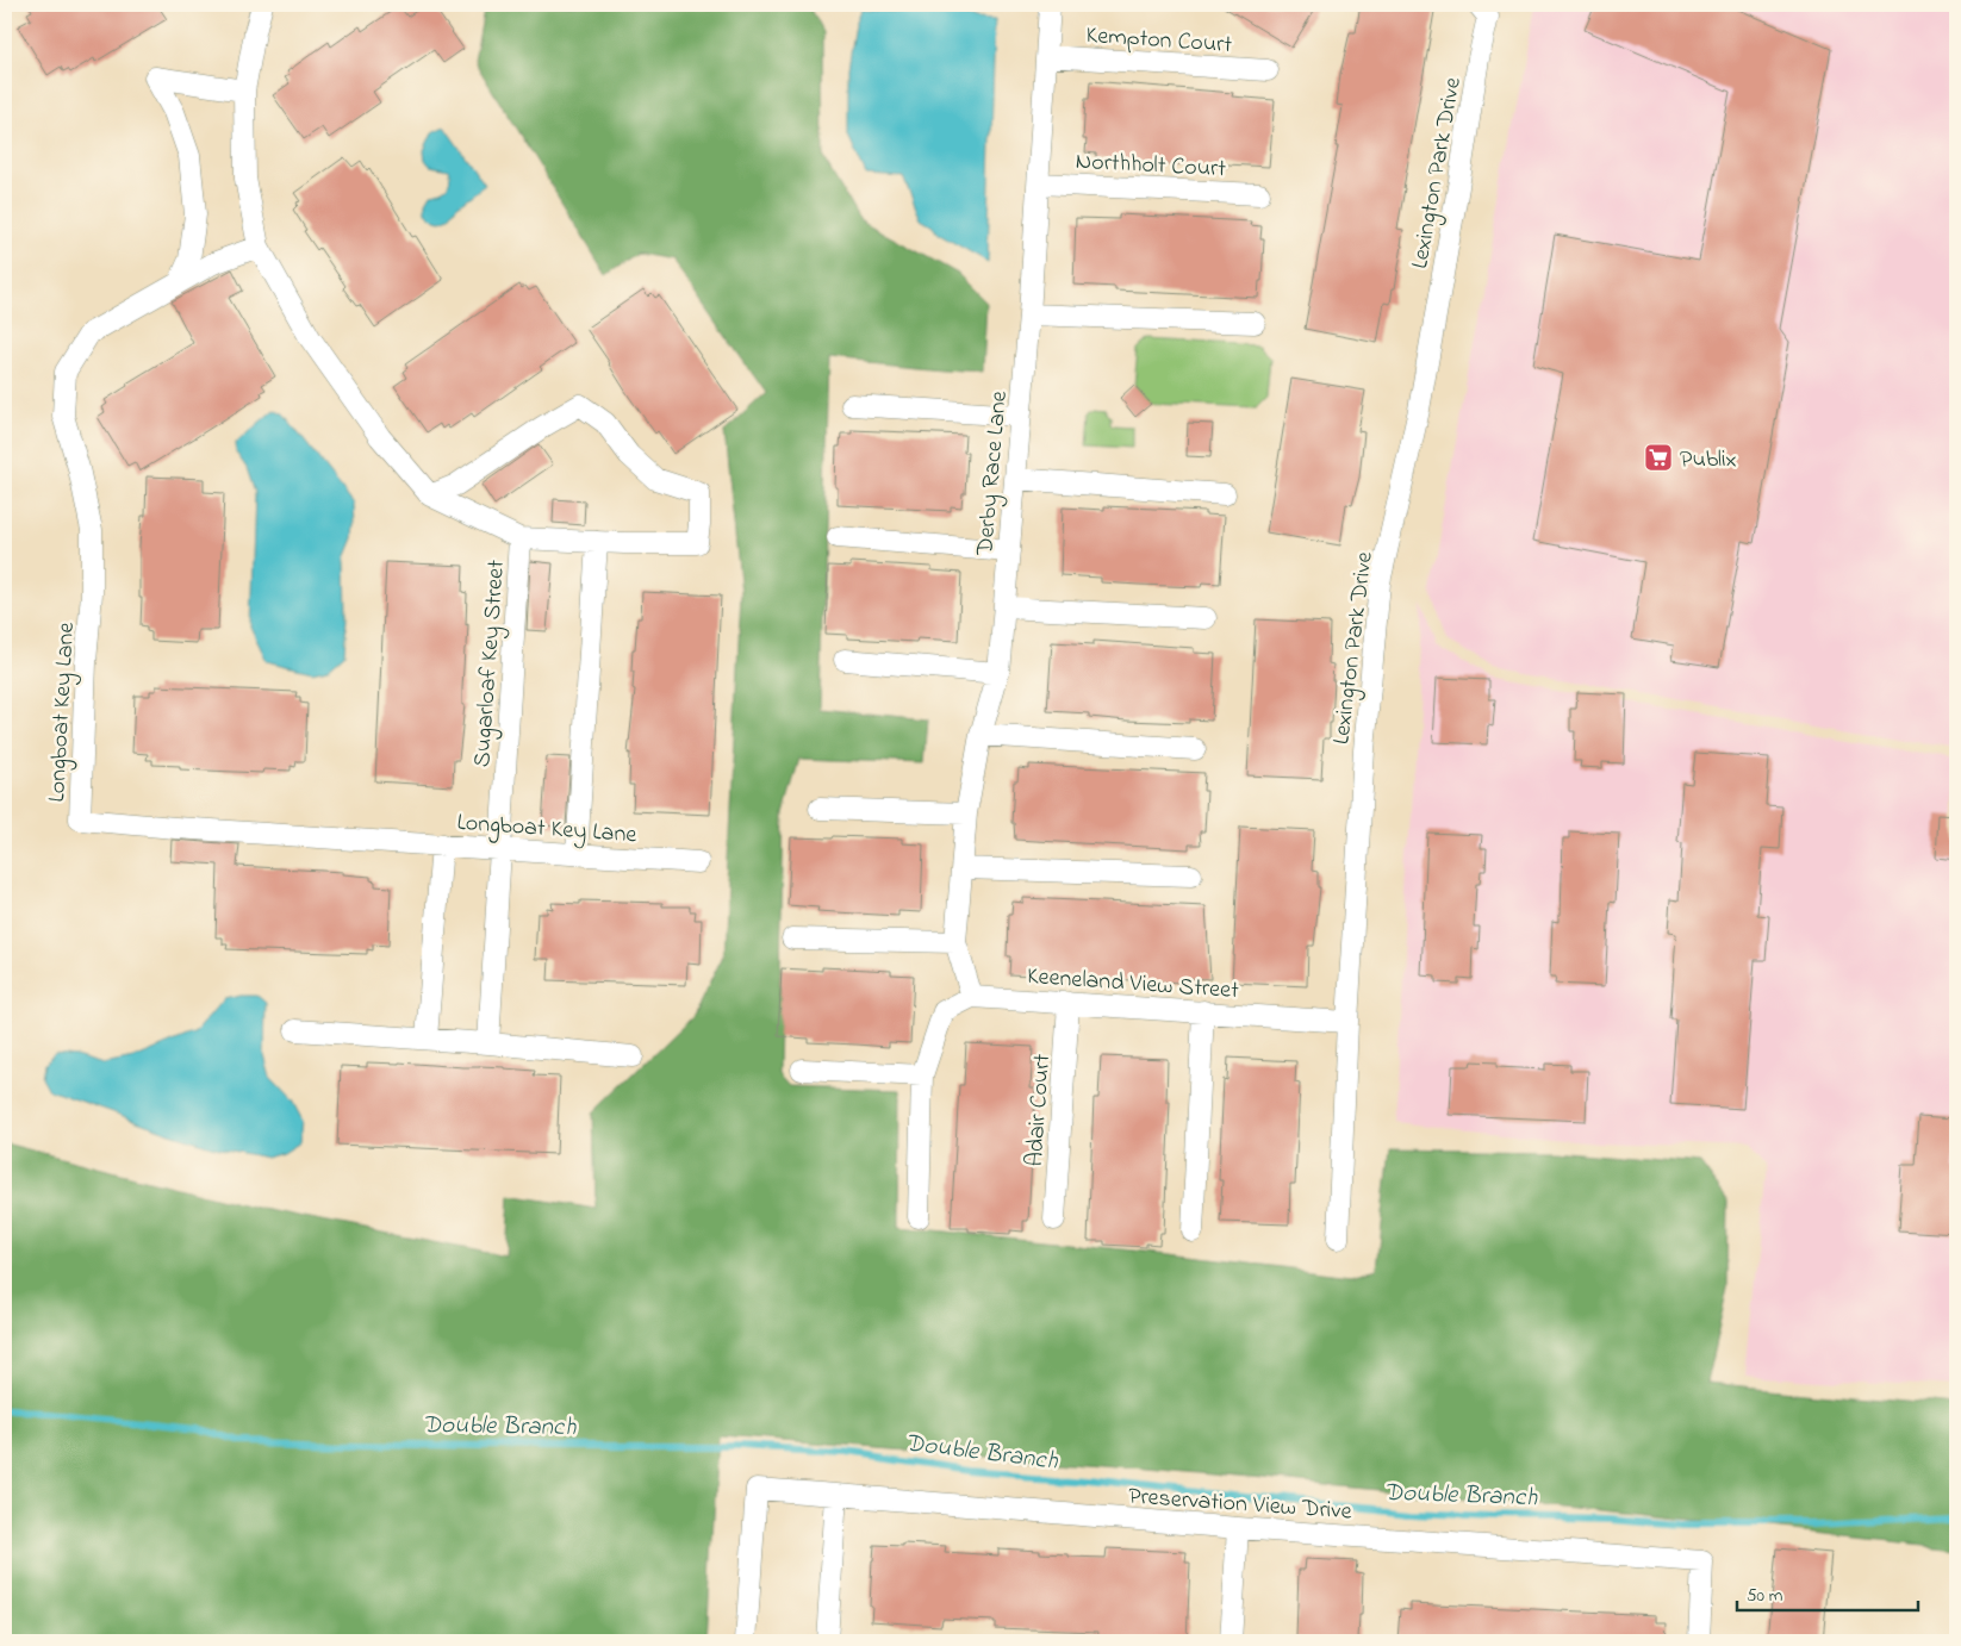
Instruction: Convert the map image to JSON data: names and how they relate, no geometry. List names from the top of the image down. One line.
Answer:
{"streets":{"street":["Kempton Court","Northholt Court","Lexington Park Drive","Derby Race Lane","Sugarloaf Key Street","Longboat Key Lane","Keeneland View Street","Adair Court","Preservation View Drive"]},"crossings":[["Kempton Court","Derby Race Lane"],["Northholt Court","Derby Race Lane"],["Lexington Park Drive","Keeneland View Street"],["Sugarloaf Key Street","Longboat Key Lane"],["Keeneland View Street","Adair Court"]],"water":["Double Branch"],"places":{"supermarket":["Publix"]},"scale_bar":"50 m"}
